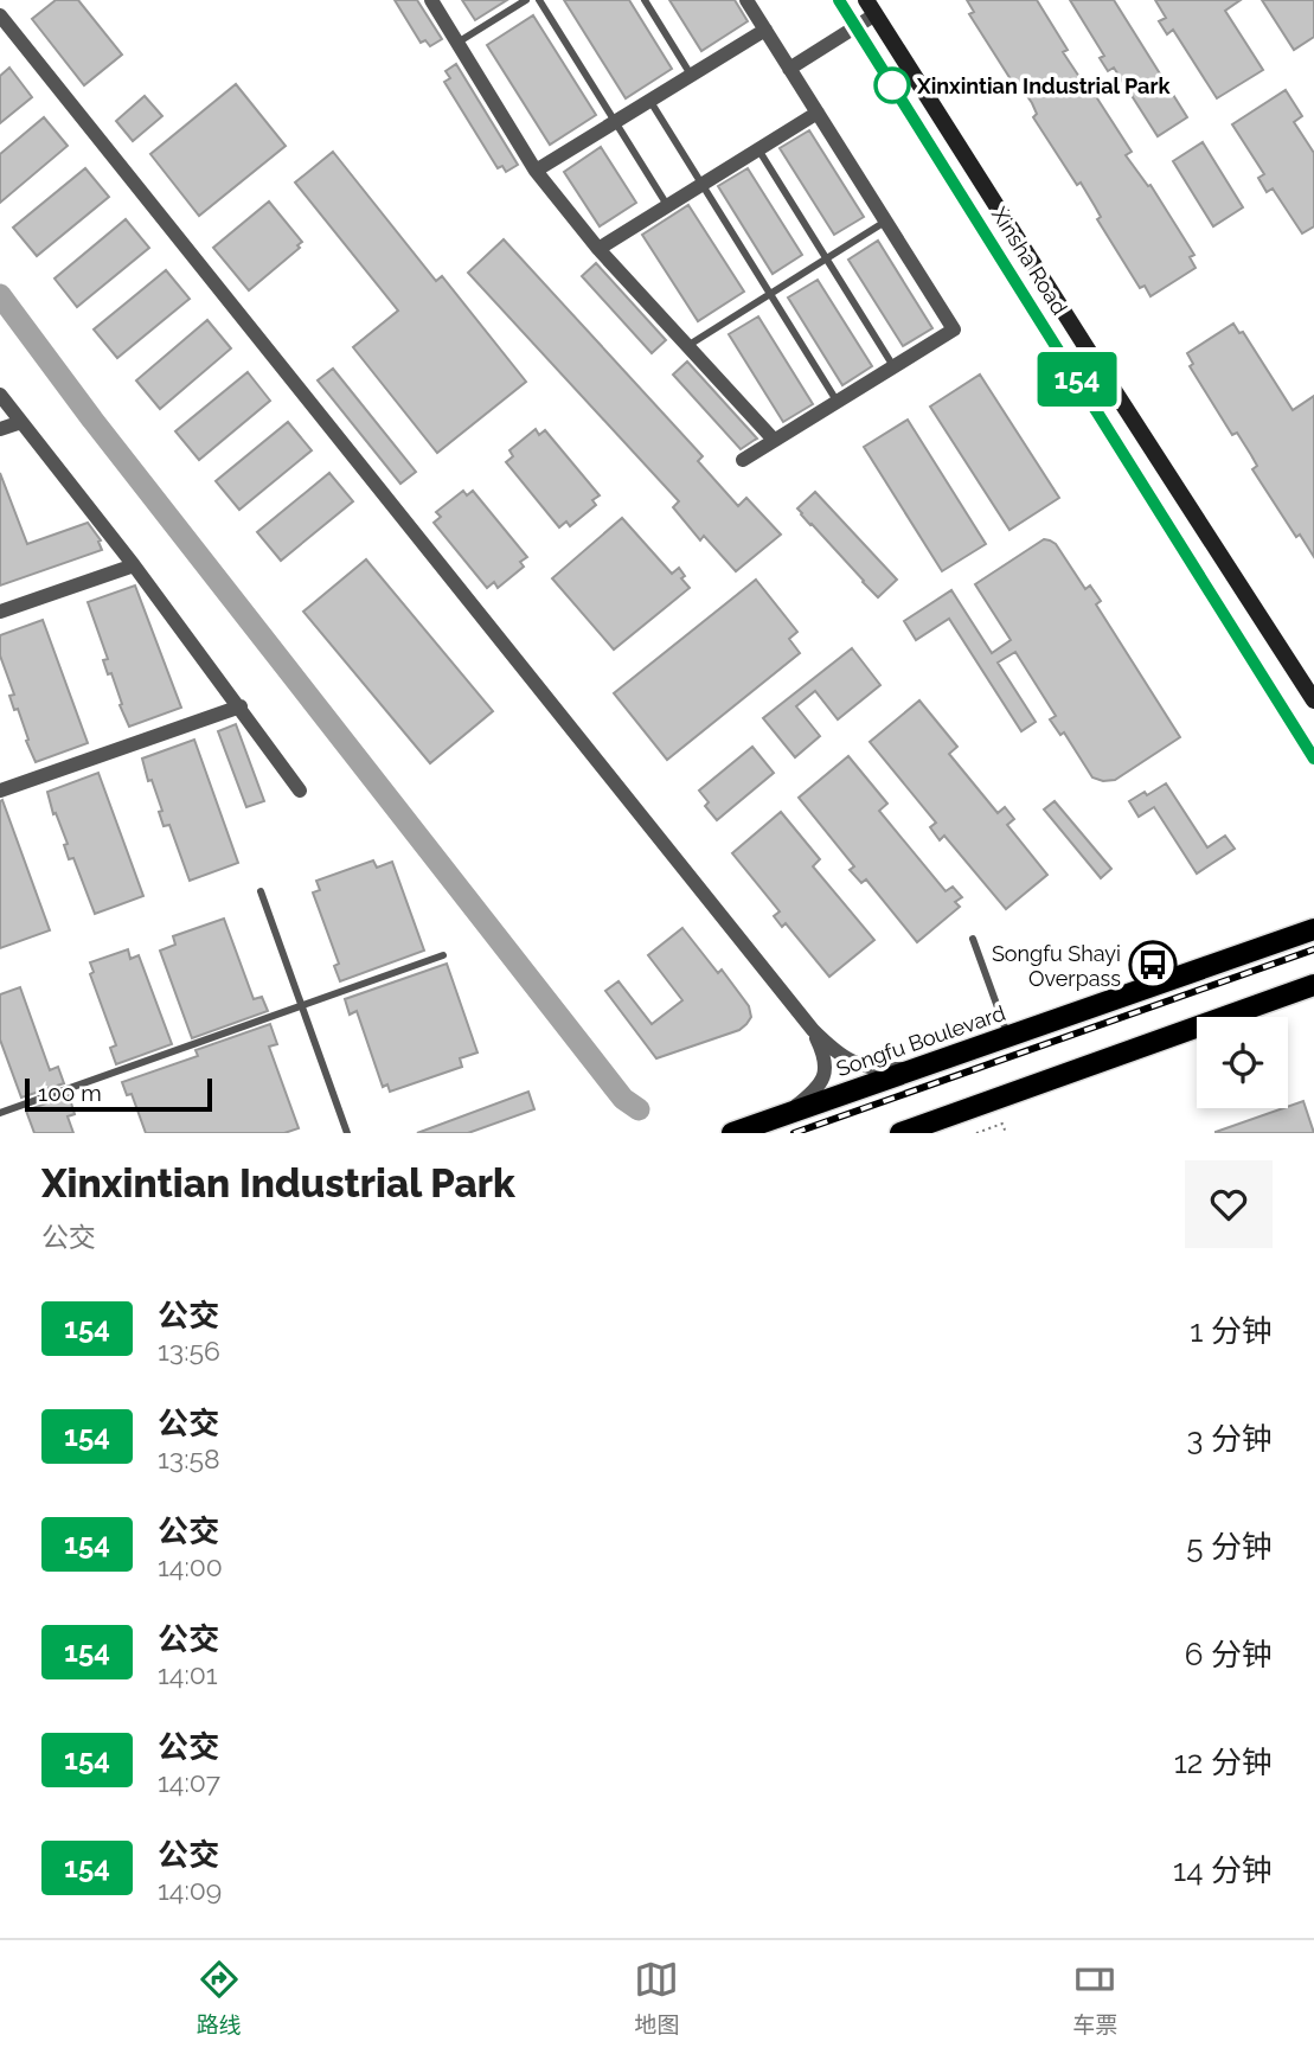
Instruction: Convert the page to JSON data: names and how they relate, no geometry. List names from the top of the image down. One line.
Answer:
{"streets":{"main road":["Xinsha Road","Songfu Boulevard"]},"places":{"other":["Xinxintian Industrial Park"],"bus stop":["Songfu Shayi Overpass"]},"lines":["bus line 154"],"scale_bar":"100 m","page":{"on_map":"154","scale":"100 m","heading":["Xinxintian Industrial Park","公交"],"list":[{"mark":"154","name":"公交","note":"13:56","value":"1 分钟"},{"mark":"154","name":"公交","note":"13:58","value":"3 分钟"},{"mark":"154","name":"公交","note":"14:00","value":"5 分钟"},{"mark":"154","name":"公交","note":"14:01","value":"6 分钟"},{"mark":"154","name":"公交","note":"14:07","value":"12 分钟"},{"mark":"154","name":"公交","note":"14:09","value":"14 分钟"}],"tabs":["路线","地图","车票"]}}
